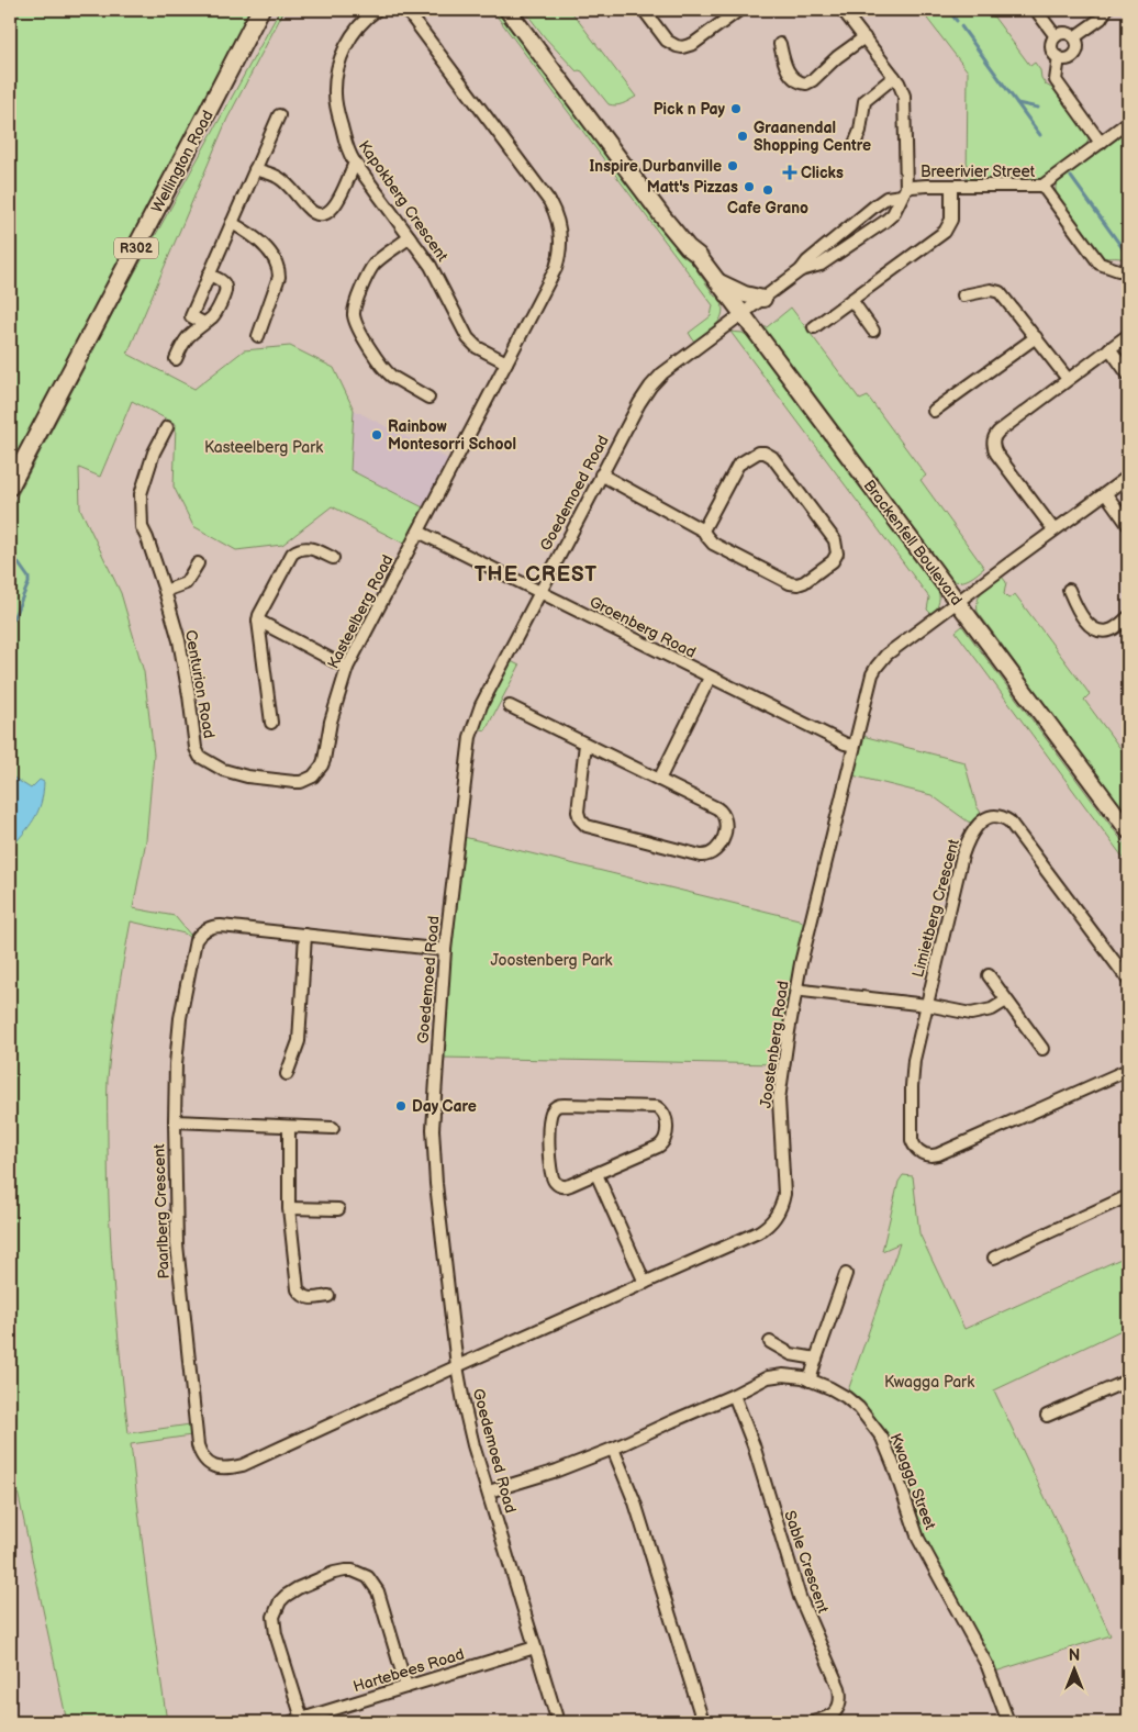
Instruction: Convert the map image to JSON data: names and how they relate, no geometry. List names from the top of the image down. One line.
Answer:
{"streets":{"main road":["Wellington Road","R302"],"street":["Breerivier Street","Kapokberg Crescent","Goedemoed Road","Brackenfell Boulevard","Kasteelberg Road","Groenberg Road","Centurion Road","Limietberg Crescent","Joostenberg Road","Paarlberg Crescent","Kwagga Street","Sable Crescent","Hartebees Road"]},"crossings":[["Breerivier Street","Goedemoed Road"],["Goedemoed Road","Brackenfell Boulevard"],["Goedemoed Road","Groenberg Road"],["Goedemoed Road","Joostenberg Road"],["Goedemoed Road","Paarlberg Crescent"],["Goedemoed Road","Kwagga Street"],["Goedemoed Road","Hartebees Road"],["Brackenfell Boulevard","Joostenberg Road"],["Kasteelberg Road","Groenberg Road"],["Kasteelberg Road","Centurion Road"],["Groenberg Road","Joostenberg Road"],["Joostenberg Road","Paarlberg Crescent"],["Kwagga Street","Sable Crescent"]],"districts":["THE CREST"],"parks":["Kasteelberg Park","Joostenberg Park","Kwagga Park"],"places":{"other":["Pick n Pay","Graanendal Shopping Centre","Inspire Durbanville","Matt's Pizzas","Cafe Grano","Rainbow Montesorri School","Day Care"],"health":["Clicks"]},"north":"top"}
